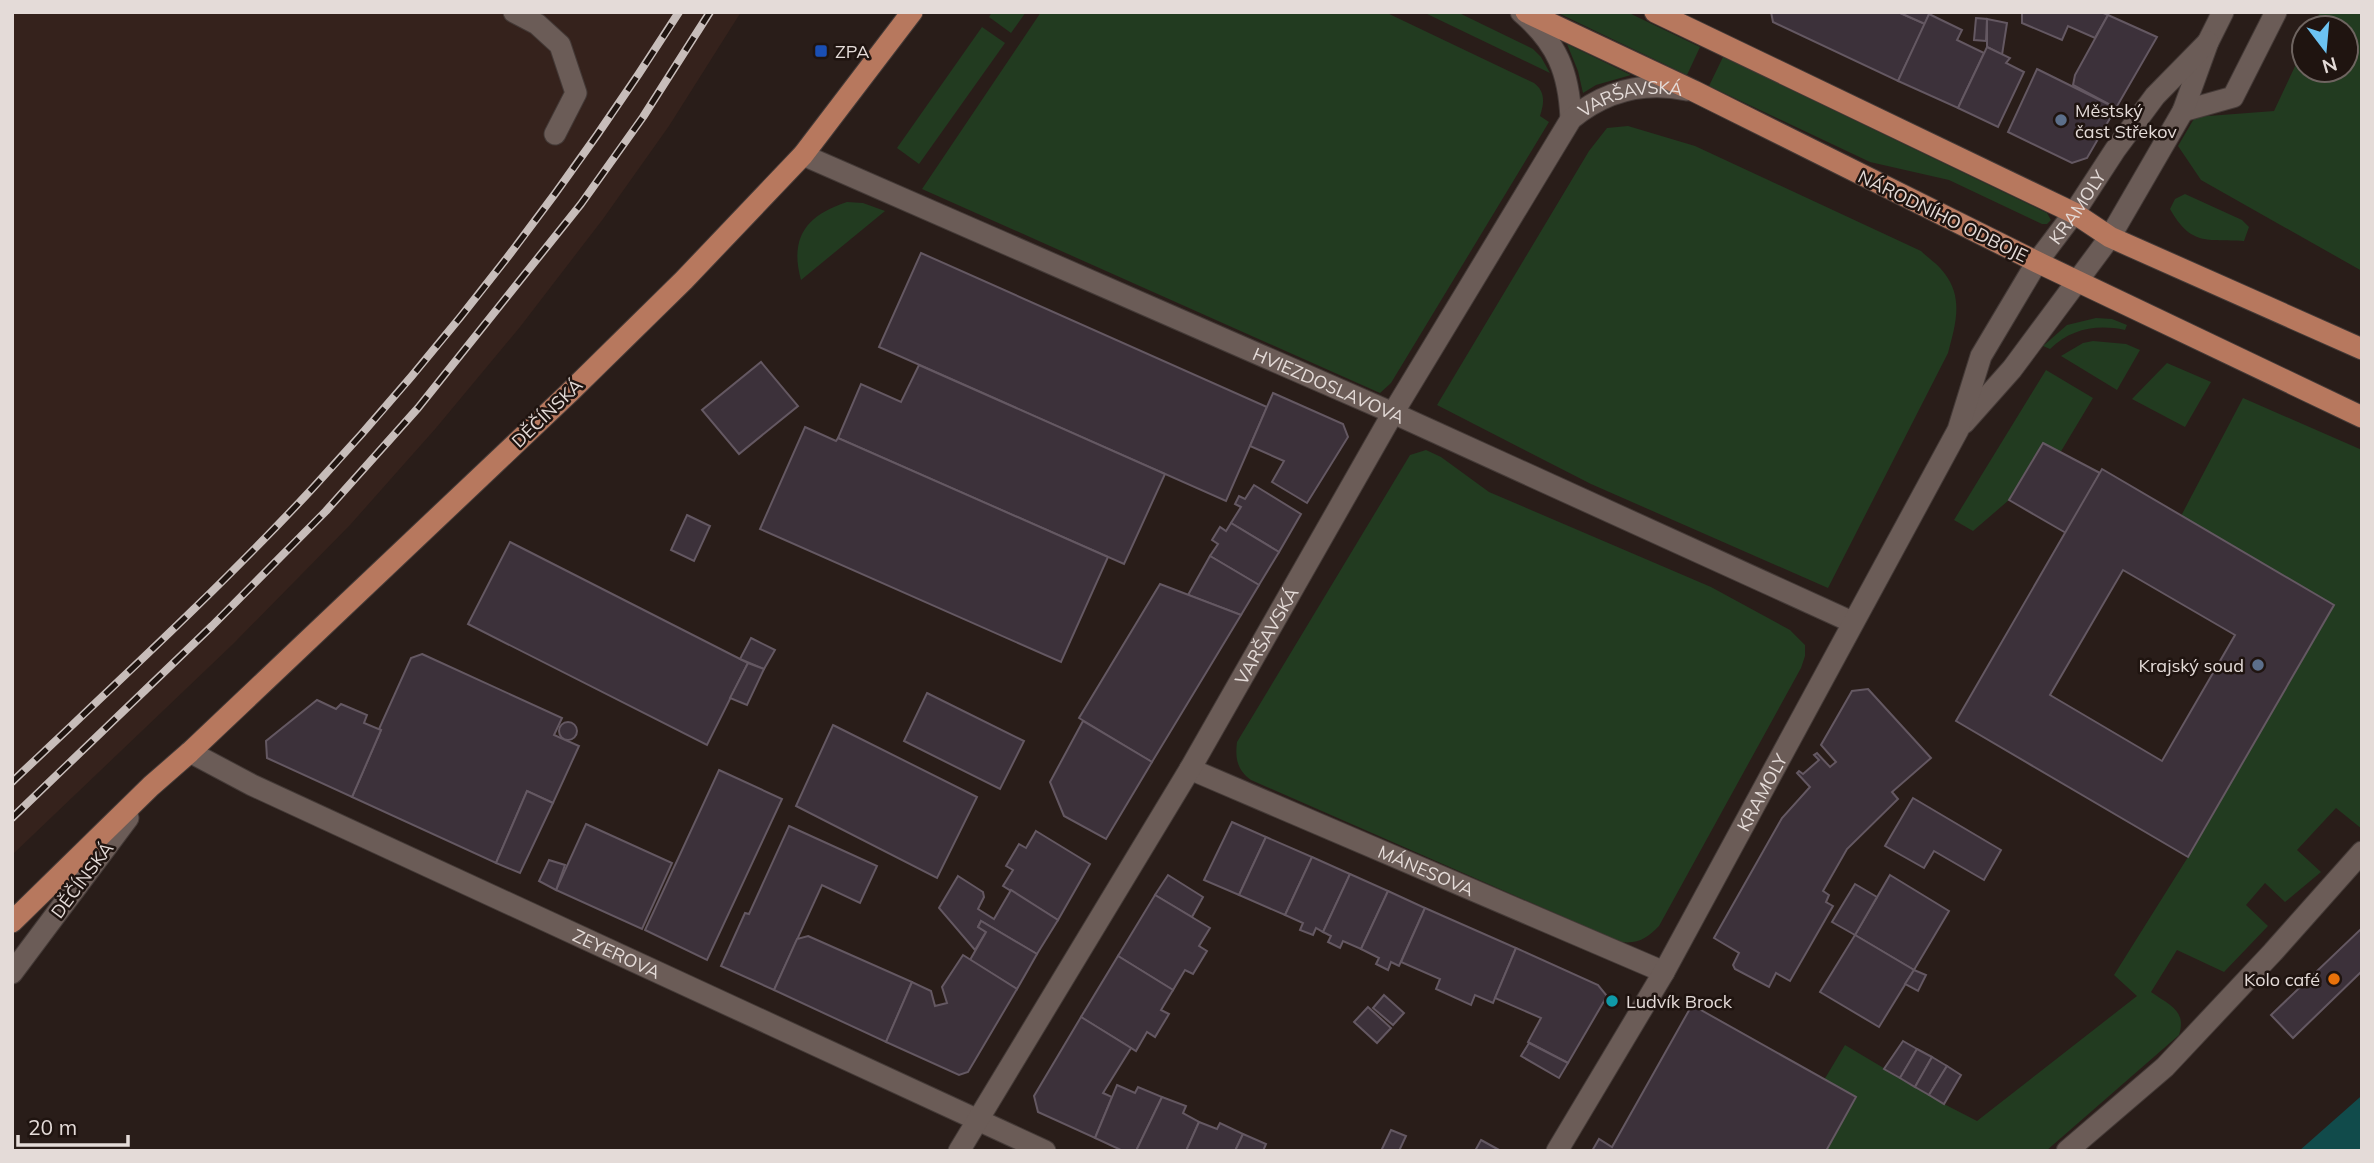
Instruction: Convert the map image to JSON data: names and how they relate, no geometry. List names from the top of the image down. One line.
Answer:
{"streets":{"main road":["NÁRODNÍHO ODBOJE","DĚČÍNSKÁ"],"street":["VARŠAVSKÁ","KRAMOLY","HVIEZDOSLAVOVA","MÁNESOVA","ZEYEROVA"]},"crossings":[["VARŠAVSKÁ","NÁRODNÍHO ODBOJE"],["VARŠAVSKÁ","HVIEZDOSLAVOVA"],["VARŠAVSKÁ","MÁNESOVA"],["VARŠAVSKÁ","ZEYEROVA"],["KRAMOLY","NÁRODNÍHO ODBOJE"],["KRAMOLY","HVIEZDOSLAVOVA"],["KRAMOLY","MÁNESOVA"],["HVIEZDOSLAVOVA","DĚČÍNSKÁ"],["DĚČÍNSKÁ","ZEYEROVA"]],"places":{"transit":["ZPA"],"other":["Městský čast Střekov","Krajský soud","Kolo café","Ludvík Brock"]},"scale_bar":"20 m","north":"bottom"}
